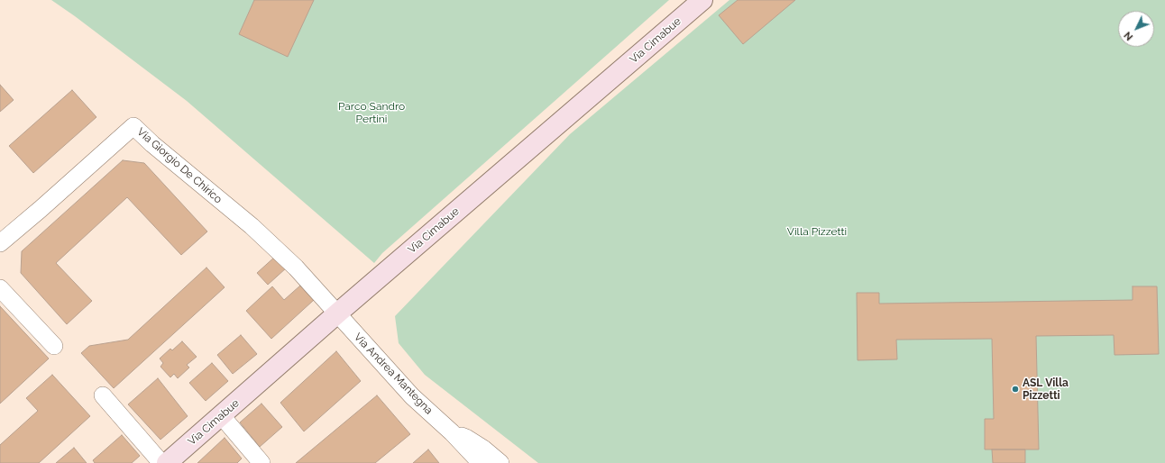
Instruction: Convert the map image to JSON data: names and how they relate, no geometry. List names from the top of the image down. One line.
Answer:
{"streets":{"main road":["Via Cimabue"],"street":["Via Giorgio De Chirico","Via Andrea Mantegna"]},"crossings":[["Via Cimabue","Via Giorgio De Chirico"],["Via Cimabue","Via Andrea Mantegna"],["Via Giorgio De Chirico","Via Andrea Mantegna"]],"parks":["Parco Sandro Pertini","Villa Pizzetti"],"places":["ASL Villa Pizzetti"],"north":"bottom left"}
